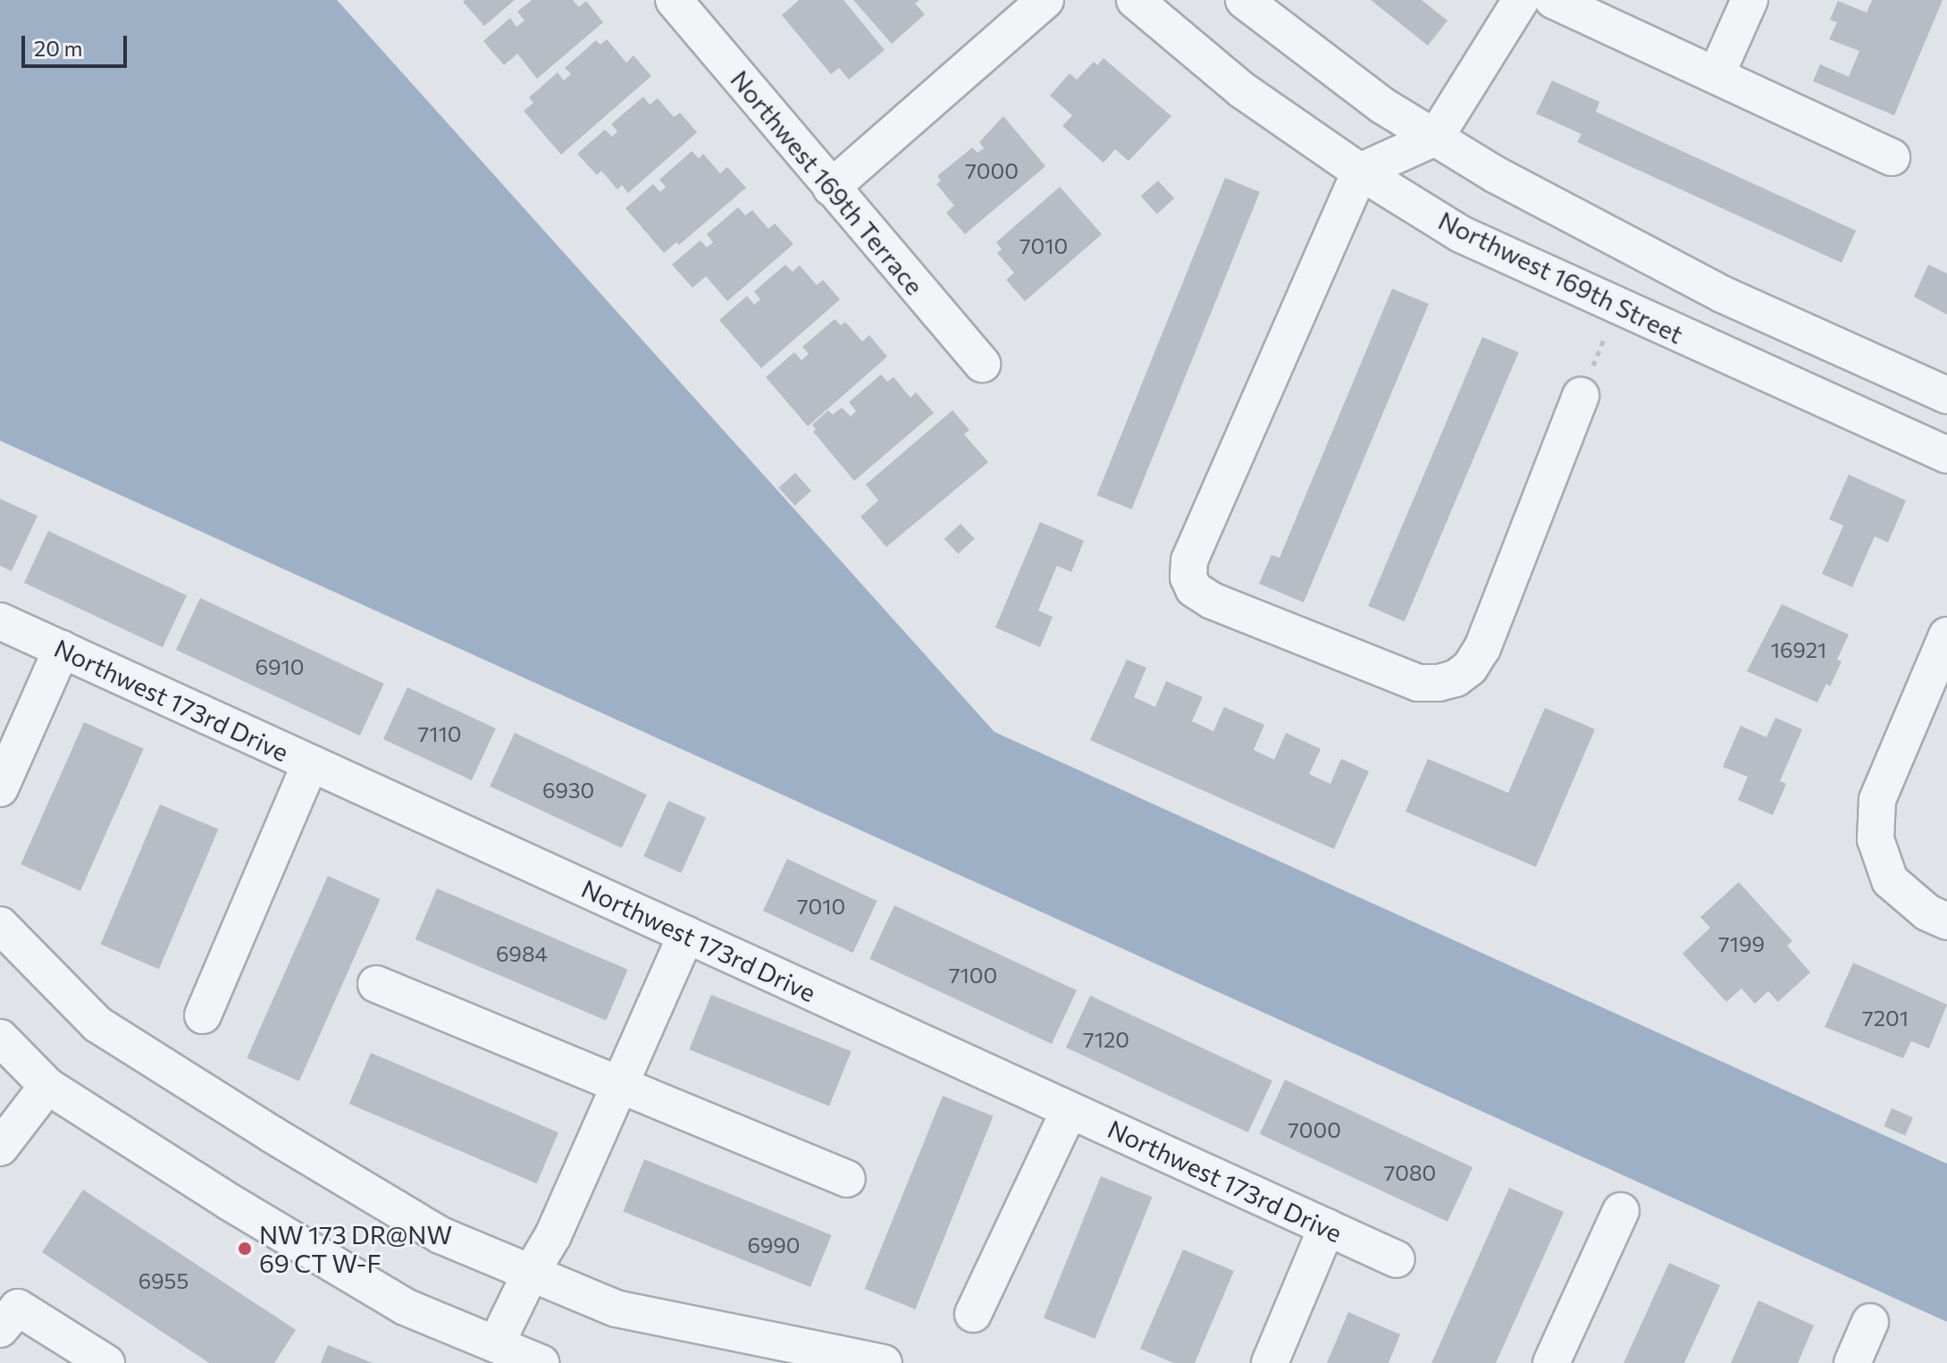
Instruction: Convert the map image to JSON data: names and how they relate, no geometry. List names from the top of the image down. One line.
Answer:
{"streets":{"street":["Northwest 169th Terrace","Northwest 169th Street","Northwest 173rd Drive"]},"places":["NW 173 DR@NW 69 CT W-F"],"house_numbers":["7000","7010","16921","6910","7110","6930","7010","7199","6984","7100","7201","7120","7000","7080","6990","6955"],"scale_bar":"20 m"}
